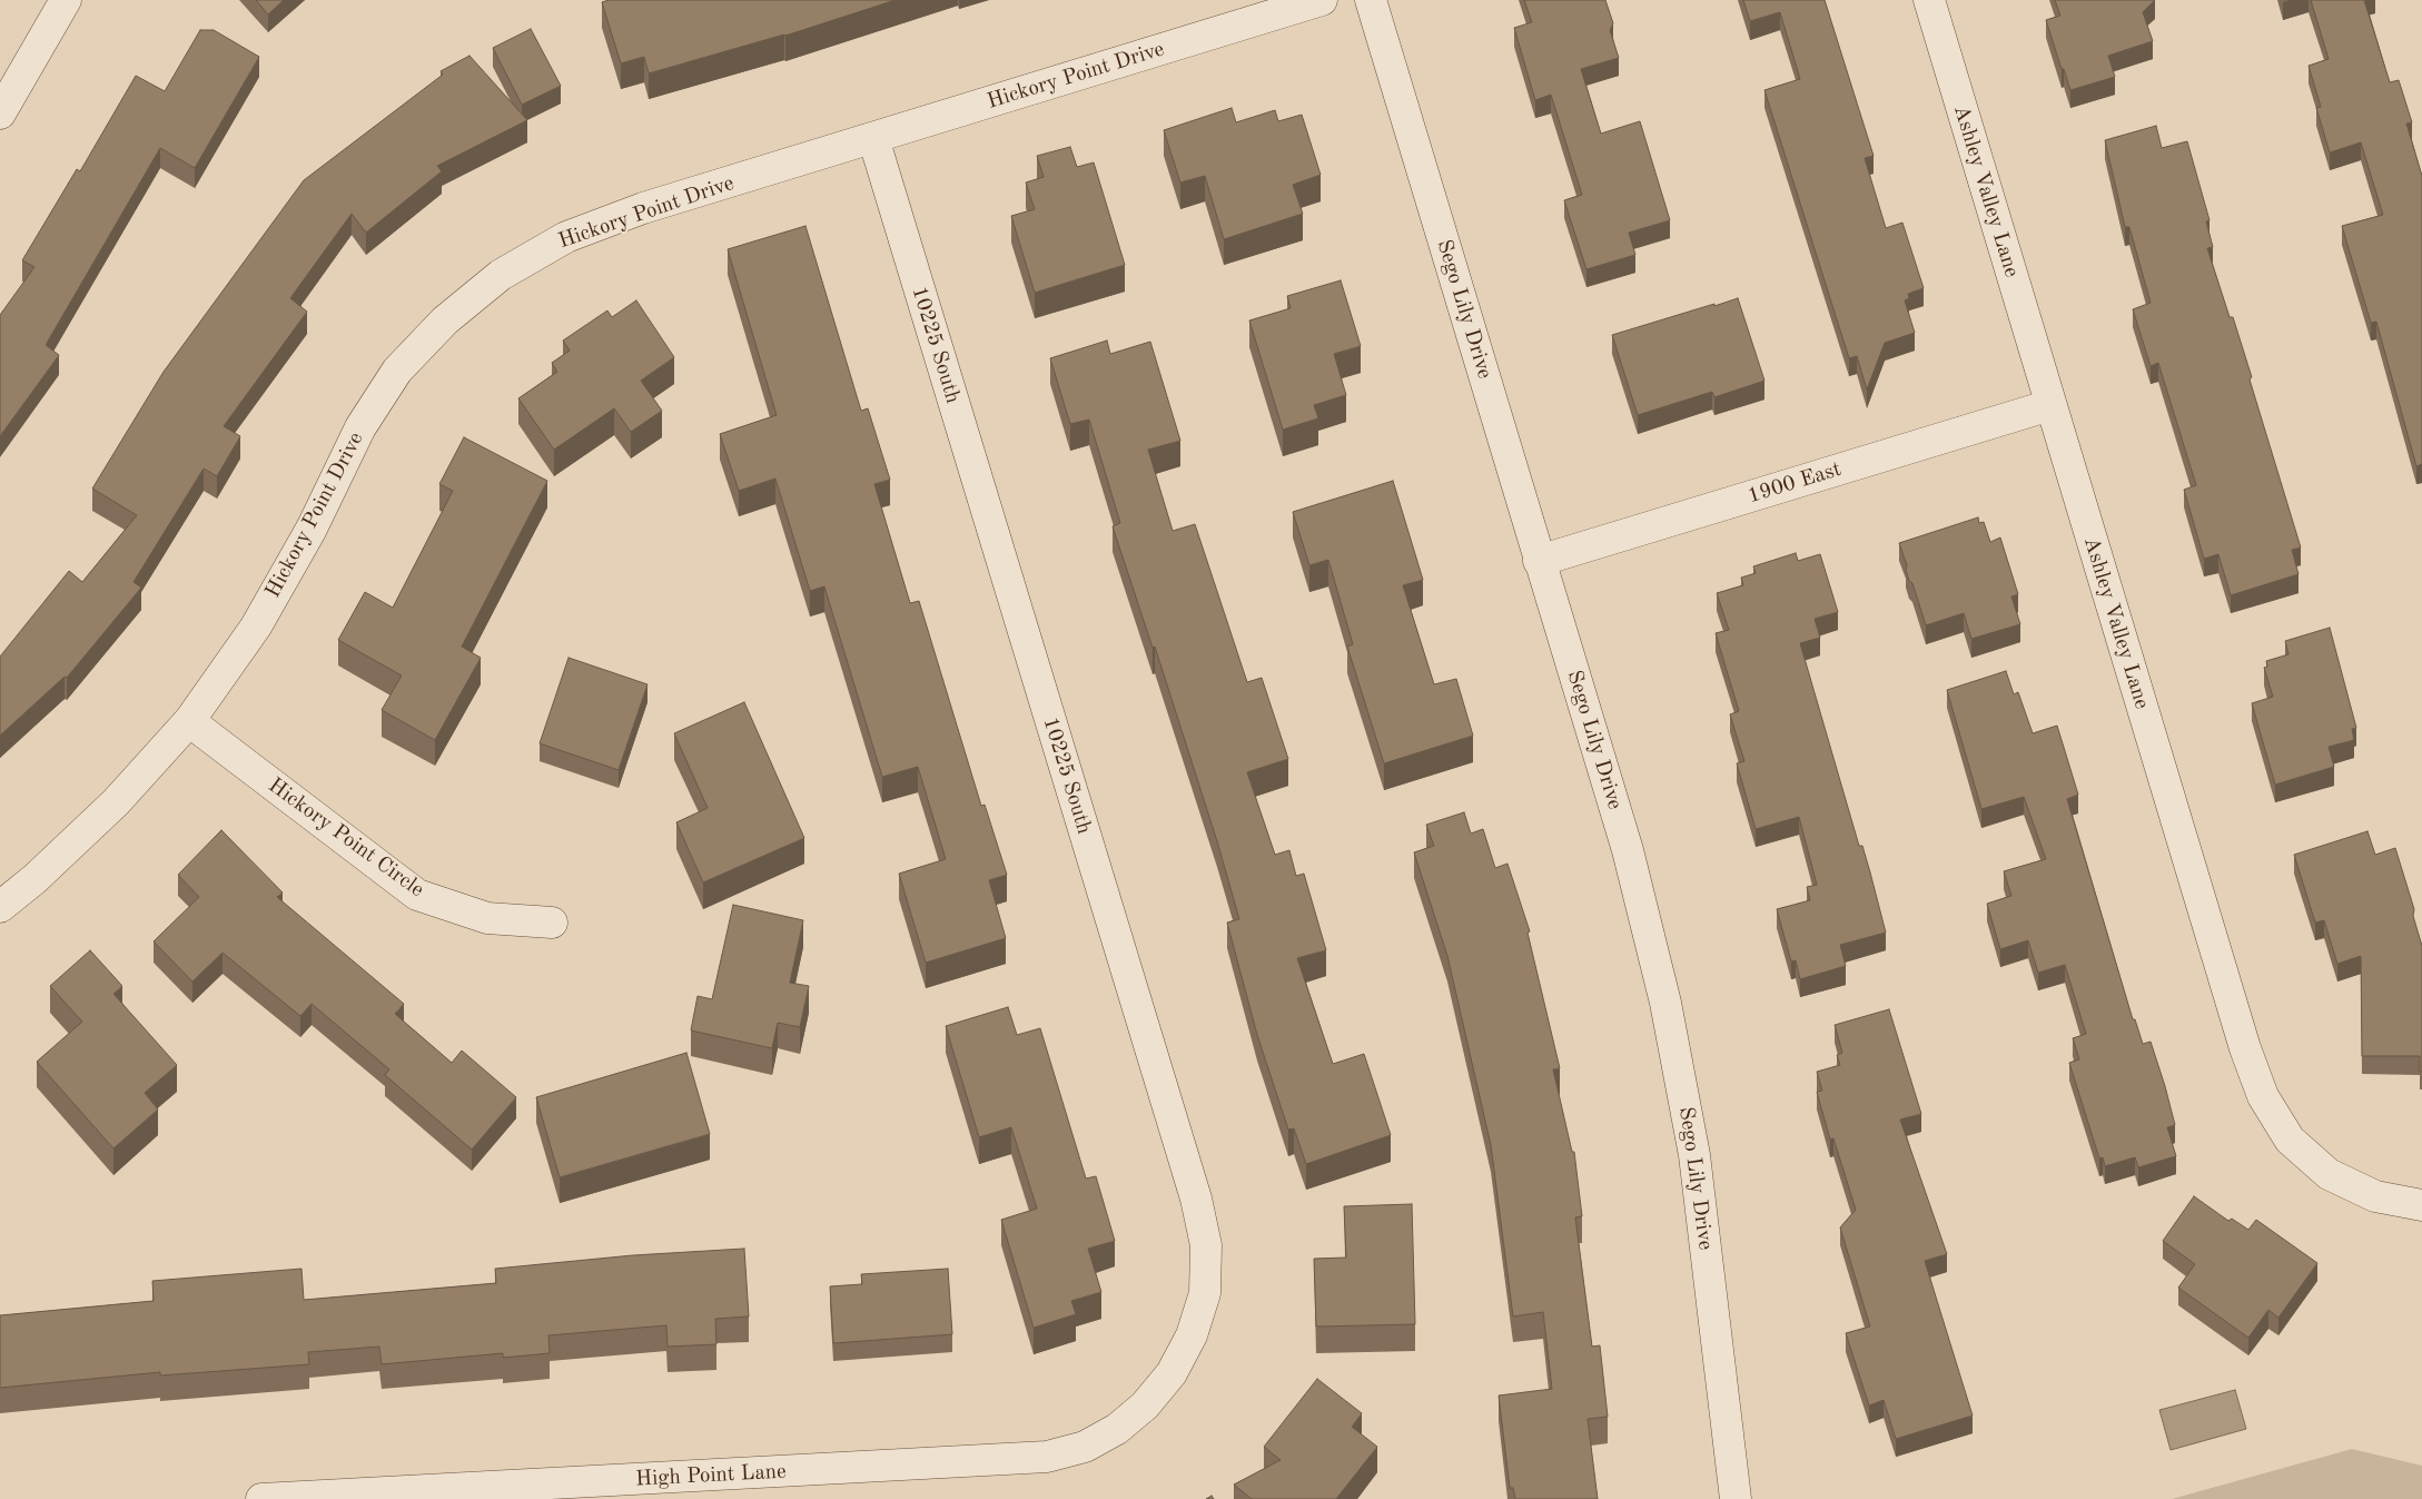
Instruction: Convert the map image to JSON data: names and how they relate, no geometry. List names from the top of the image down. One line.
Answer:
{"streets":{"street":["Hickory Point Drive","Ashley Valley Lane","Sego Lily Drive","10225 South","1900 East","Hickory Point Circle","High Point Lane"]},"crossings":[["Hickory Point Drive","10225 South"],["Hickory Point Drive","Hickory Point Circle"],["Ashley Valley Lane","1900 East"],["Sego Lily Drive","1900 East"],["10225 South","High Point Lane"]]}
